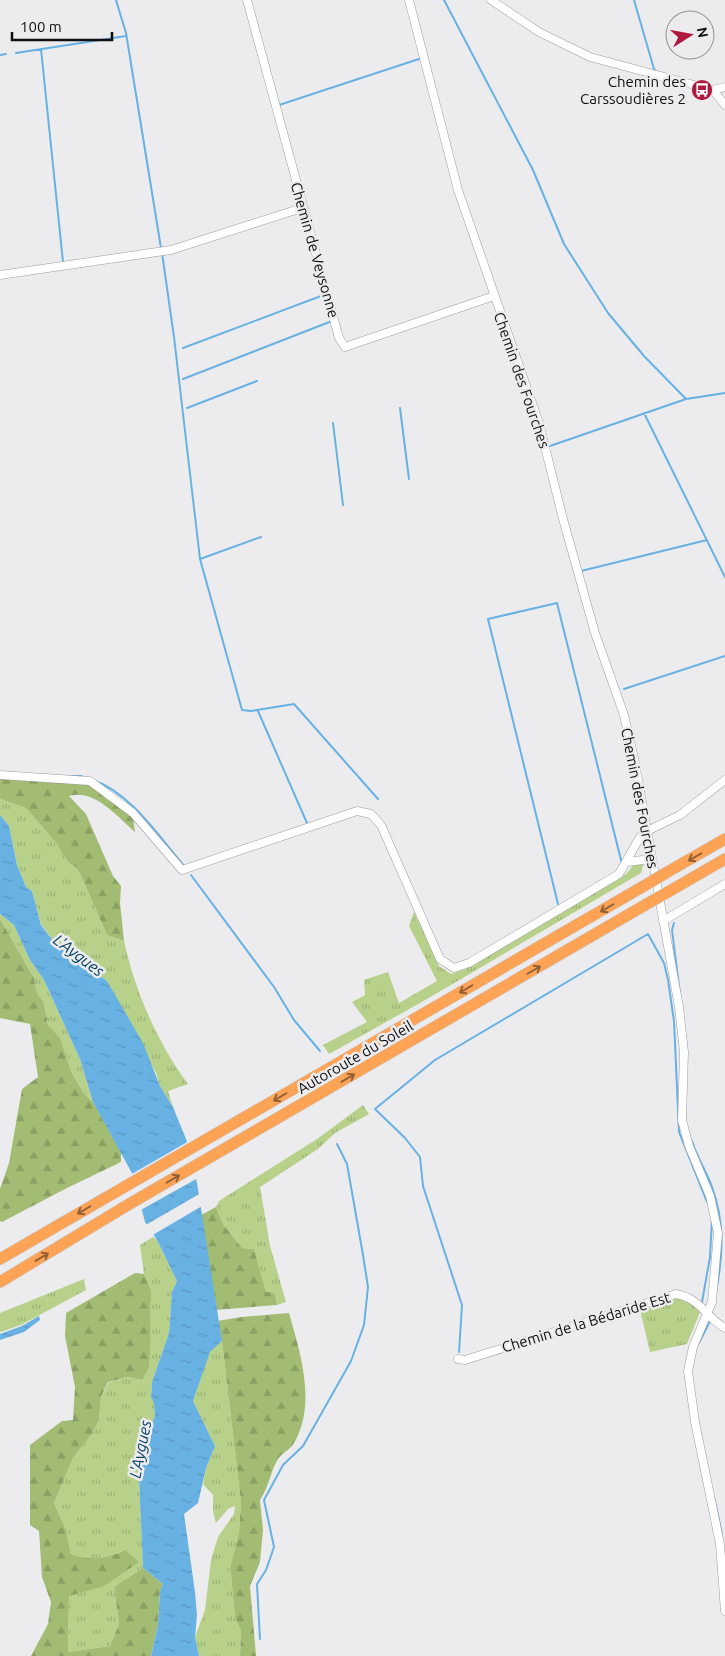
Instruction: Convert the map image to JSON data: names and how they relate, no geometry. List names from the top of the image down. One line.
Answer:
{"streets":{"highway":["Autoroute du Soleil"],"street":["Chemin de Veysonne","Chemin des Fourches","Chemin de la Bédaride Est"]},"crossings":[["Chemin de Veysonne","Chemin des Fourches"],["Chemin des Fourches","Chemin de la Bédaride Est"]],"water":["L'Aygues"],"places":{"bus stop":["Chemin des Carssoudières 2"]},"scale_bar":"100 m","north":"right"}
